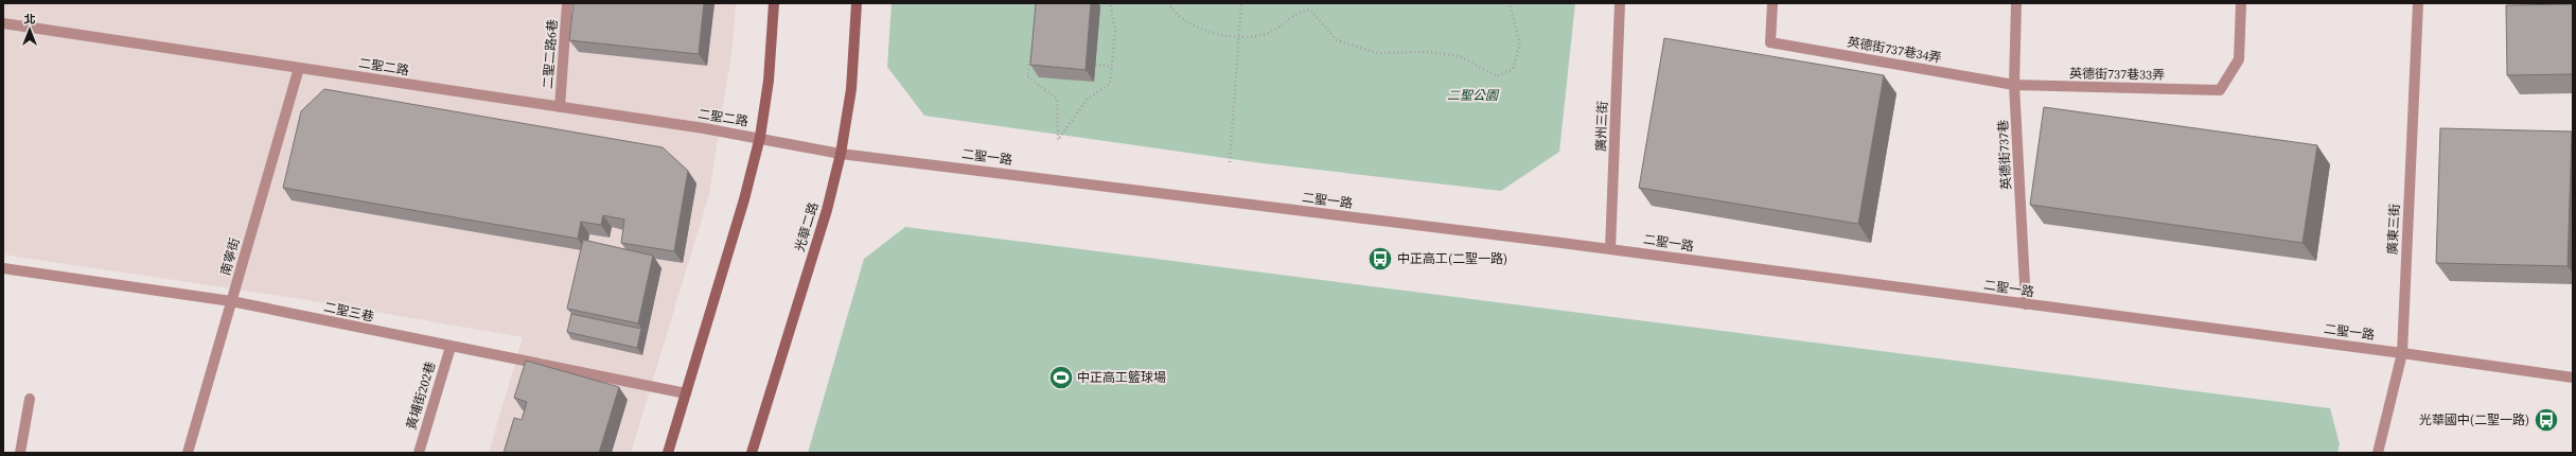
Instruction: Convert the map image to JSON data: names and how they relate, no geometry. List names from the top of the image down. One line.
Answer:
{"streets":{"street":["英德街737巷34弄","二聖二路6巷","二聖二路","英德街737巷33弄","廣州三街","英德街737巷","二聖一路","光華二路","廣東三街","南寧街","二聖三巷","黃埔街202巷"]},"crossings":[["英德街737巷34弄","英德街737巷33弄"],["英德街737巷34弄","英德街737巷"],["二聖二路6巷","二聖二路"],["二聖二路","二聖一路"],["二聖二路","南寧街"],["英德街737巷33弄","英德街737巷"],["廣州三街","二聖一路"],["英德街737巷","二聖一路"],["二聖一路","光華二路"],["二聖一路","廣東三街"],["南寧街","二聖三巷"],["二聖三巷","黃埔街202巷"]],"parks":["二聖公園"],"places":{"bus stop":["中正高工(二聖一路)","光華國中(二聖一路)"],"sports":["中正高工籃球場"]},"north":"top"}
